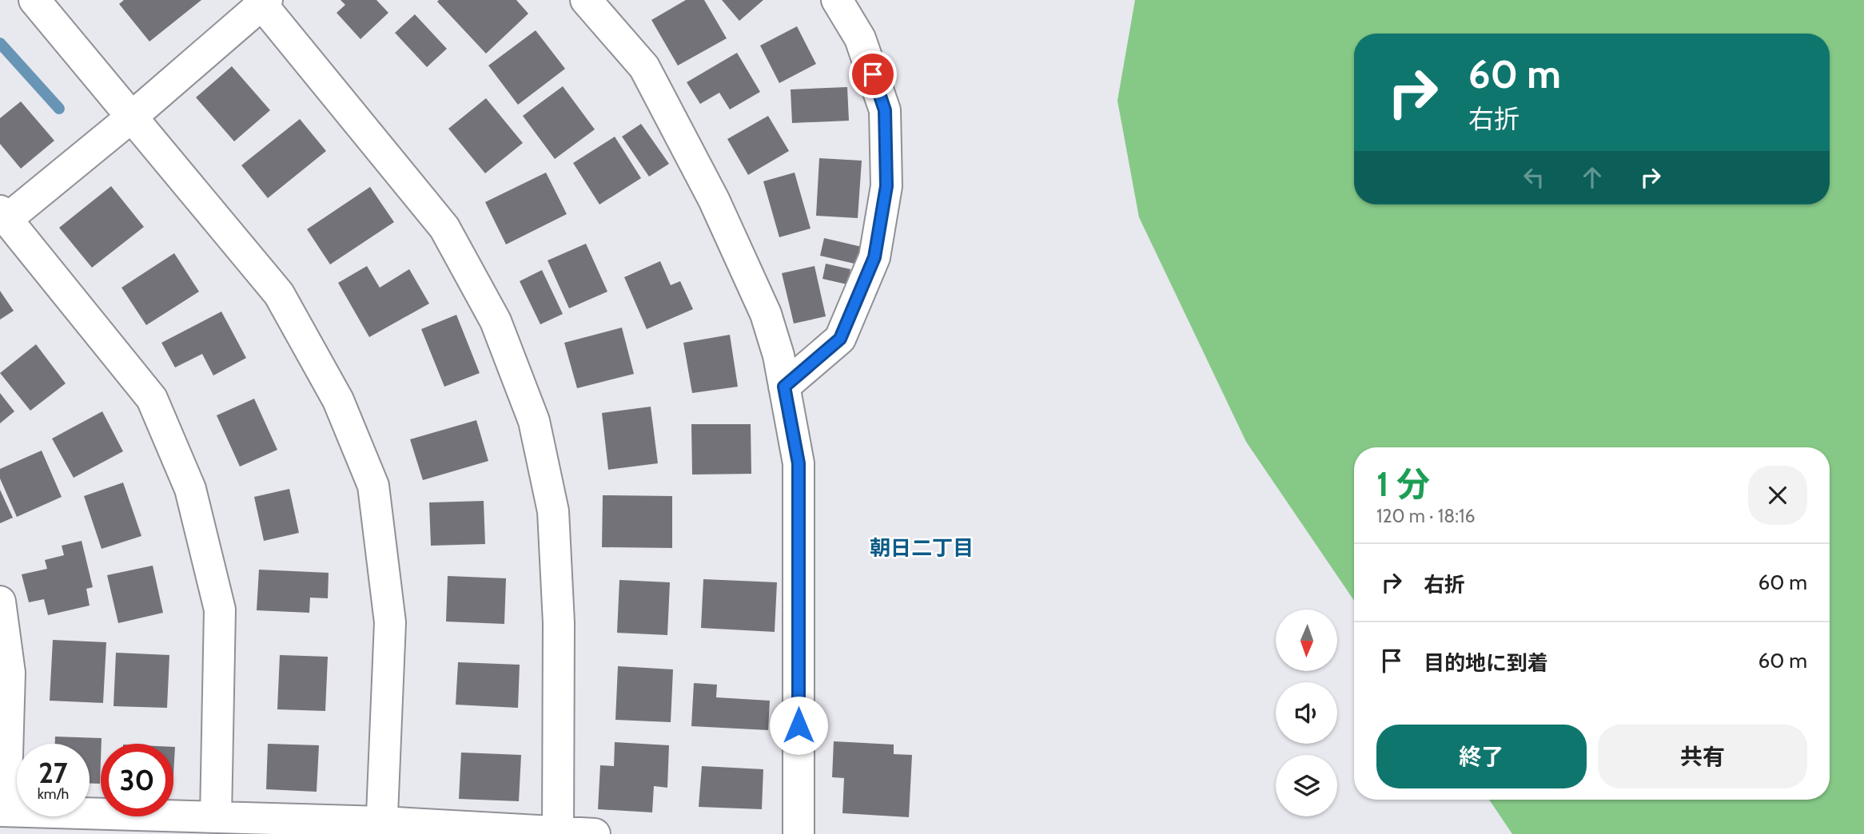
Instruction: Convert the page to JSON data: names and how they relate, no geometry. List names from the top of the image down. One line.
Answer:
{"districts":["朝日二丁目"],"north":"bottom","page":{"turn":["60 m","右折"],"heading":["1 分","120 m · 18:16"],"list":[{"name":"右折","value":"60 m"},{"name":"目的地に到着","value":"60 m"}],"buttons":["終了","共有"],"speed":"27 km/h","limit":"30"}}
